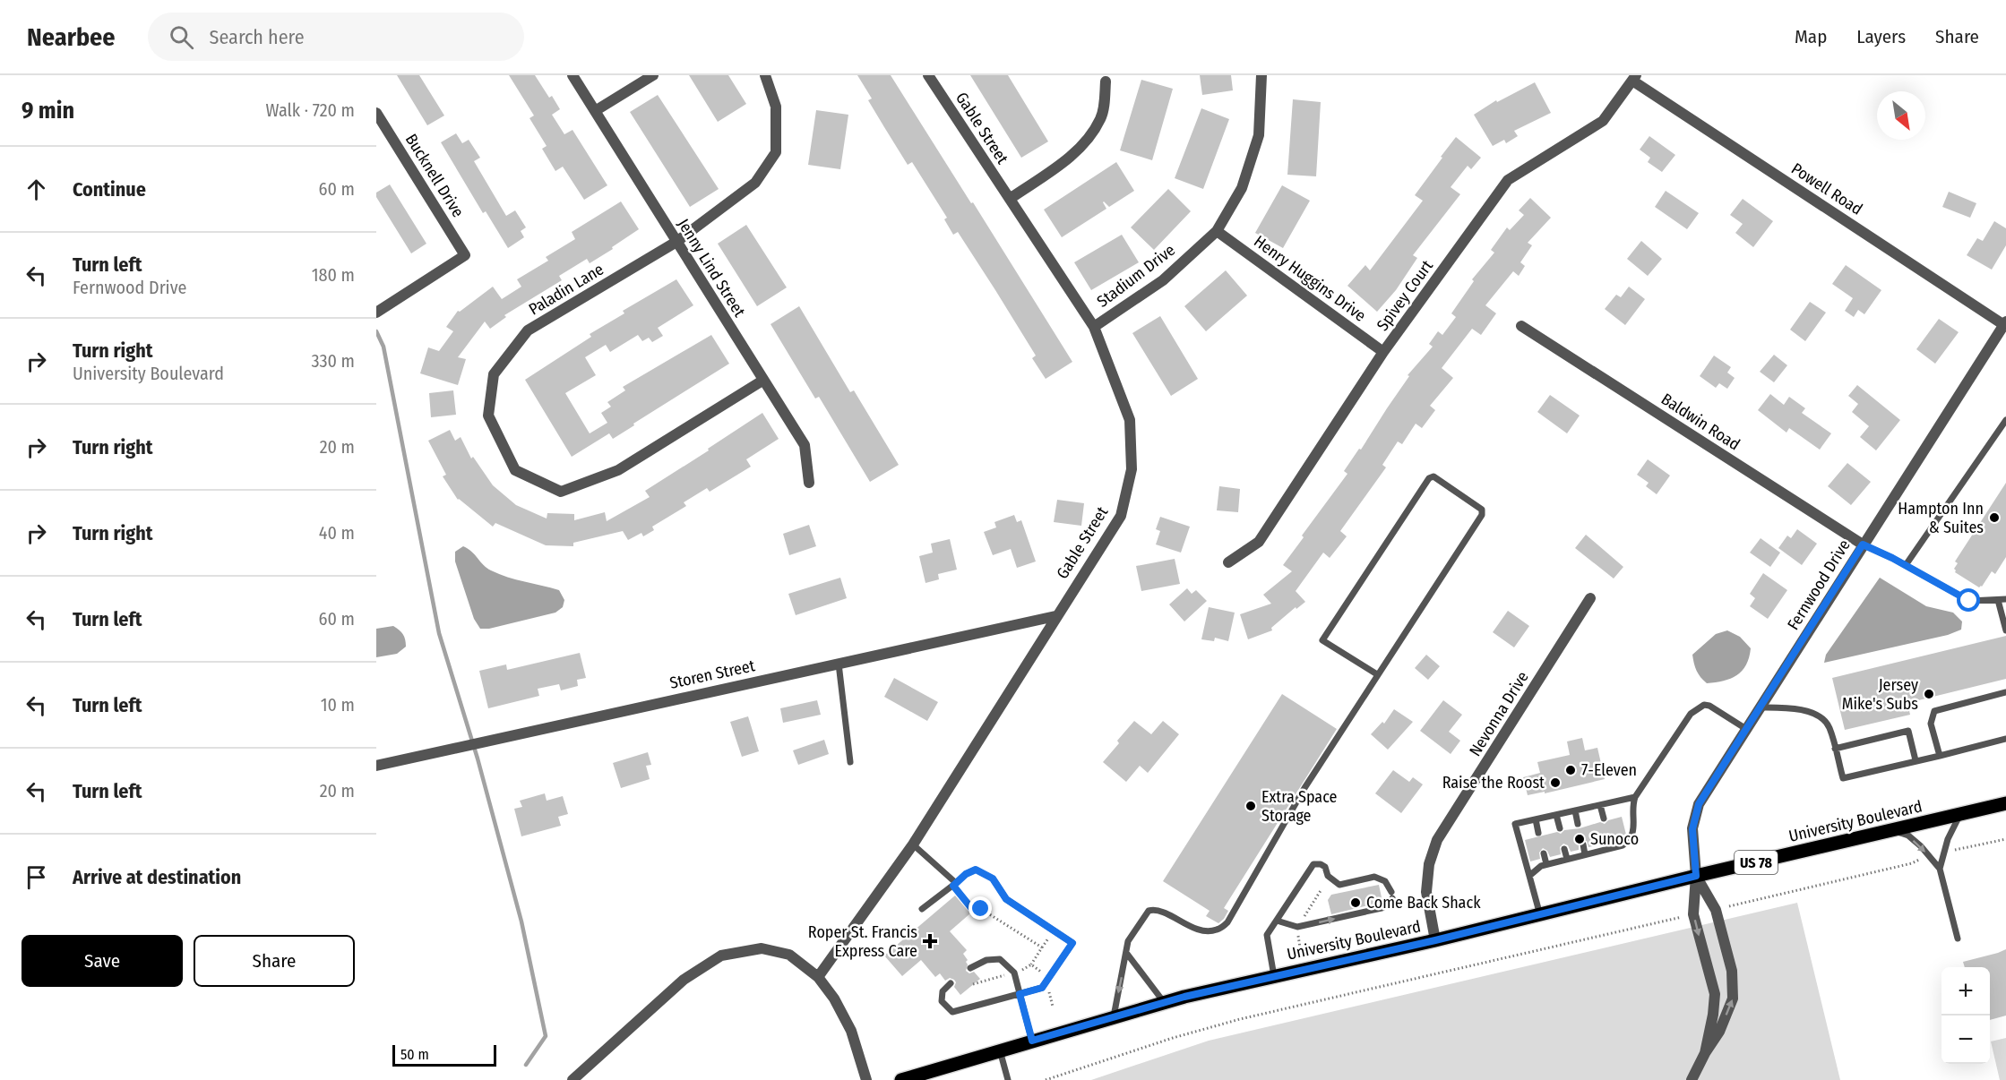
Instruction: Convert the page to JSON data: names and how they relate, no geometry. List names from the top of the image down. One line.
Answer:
{"streets":{"main road":["University Boulevard","US 78"],"street":["Gable Street","Bucknell Drive","Powell Road","Jenny Lind Street","Stadium Drive","Henry Huggins Drive","Paladin Lane","Spivey Court","Baldwin Road","Fernwood Drive","Storen Street","Nevonna Drive"]},"crossings":[["Gable Street","Stadium Drive"],["Gable Street","Storen Street"],["Powell Road","Spivey Court"],["Powell Road","Fernwood Drive"],["Jenny Lind Street","Paladin Lane"],["Stadium Drive","Henry Huggins Drive"],["Henry Huggins Drive","Spivey Court"],["Baldwin Road","Fernwood Drive"],["Fernwood Drive","University Boulevard"],["Nevonna Drive","University Boulevard"]],"places":{"other":["Hampton Inn & Suites","Jersey Mike's Subs","7-Eleven","Raise the Roost","Extra Space Storage","Sunoco","Come Back Shack"],"health":["Roper St. Francis Express Care"]},"scale_bar":"50 m","north":"bottom right","page":{"header":"Nearbee","search":"Search here","nav":["Map","Layers","Share"],"heading":["9 min","Walk · 720 m"],"list":[["Continue","60 m"],["Turn left","Fernwood Drive","180 m"],["Turn right","University Boulevard","330 m"],["Turn right","20 m"],["Turn right","40 m"],["Turn left","60 m"],["Turn left","10 m"],["Turn left","20 m"],"Arrive at destination"],"buttons":["Save","Share"],"map_buttons":["+","−"],"scale":"50 m"}}
